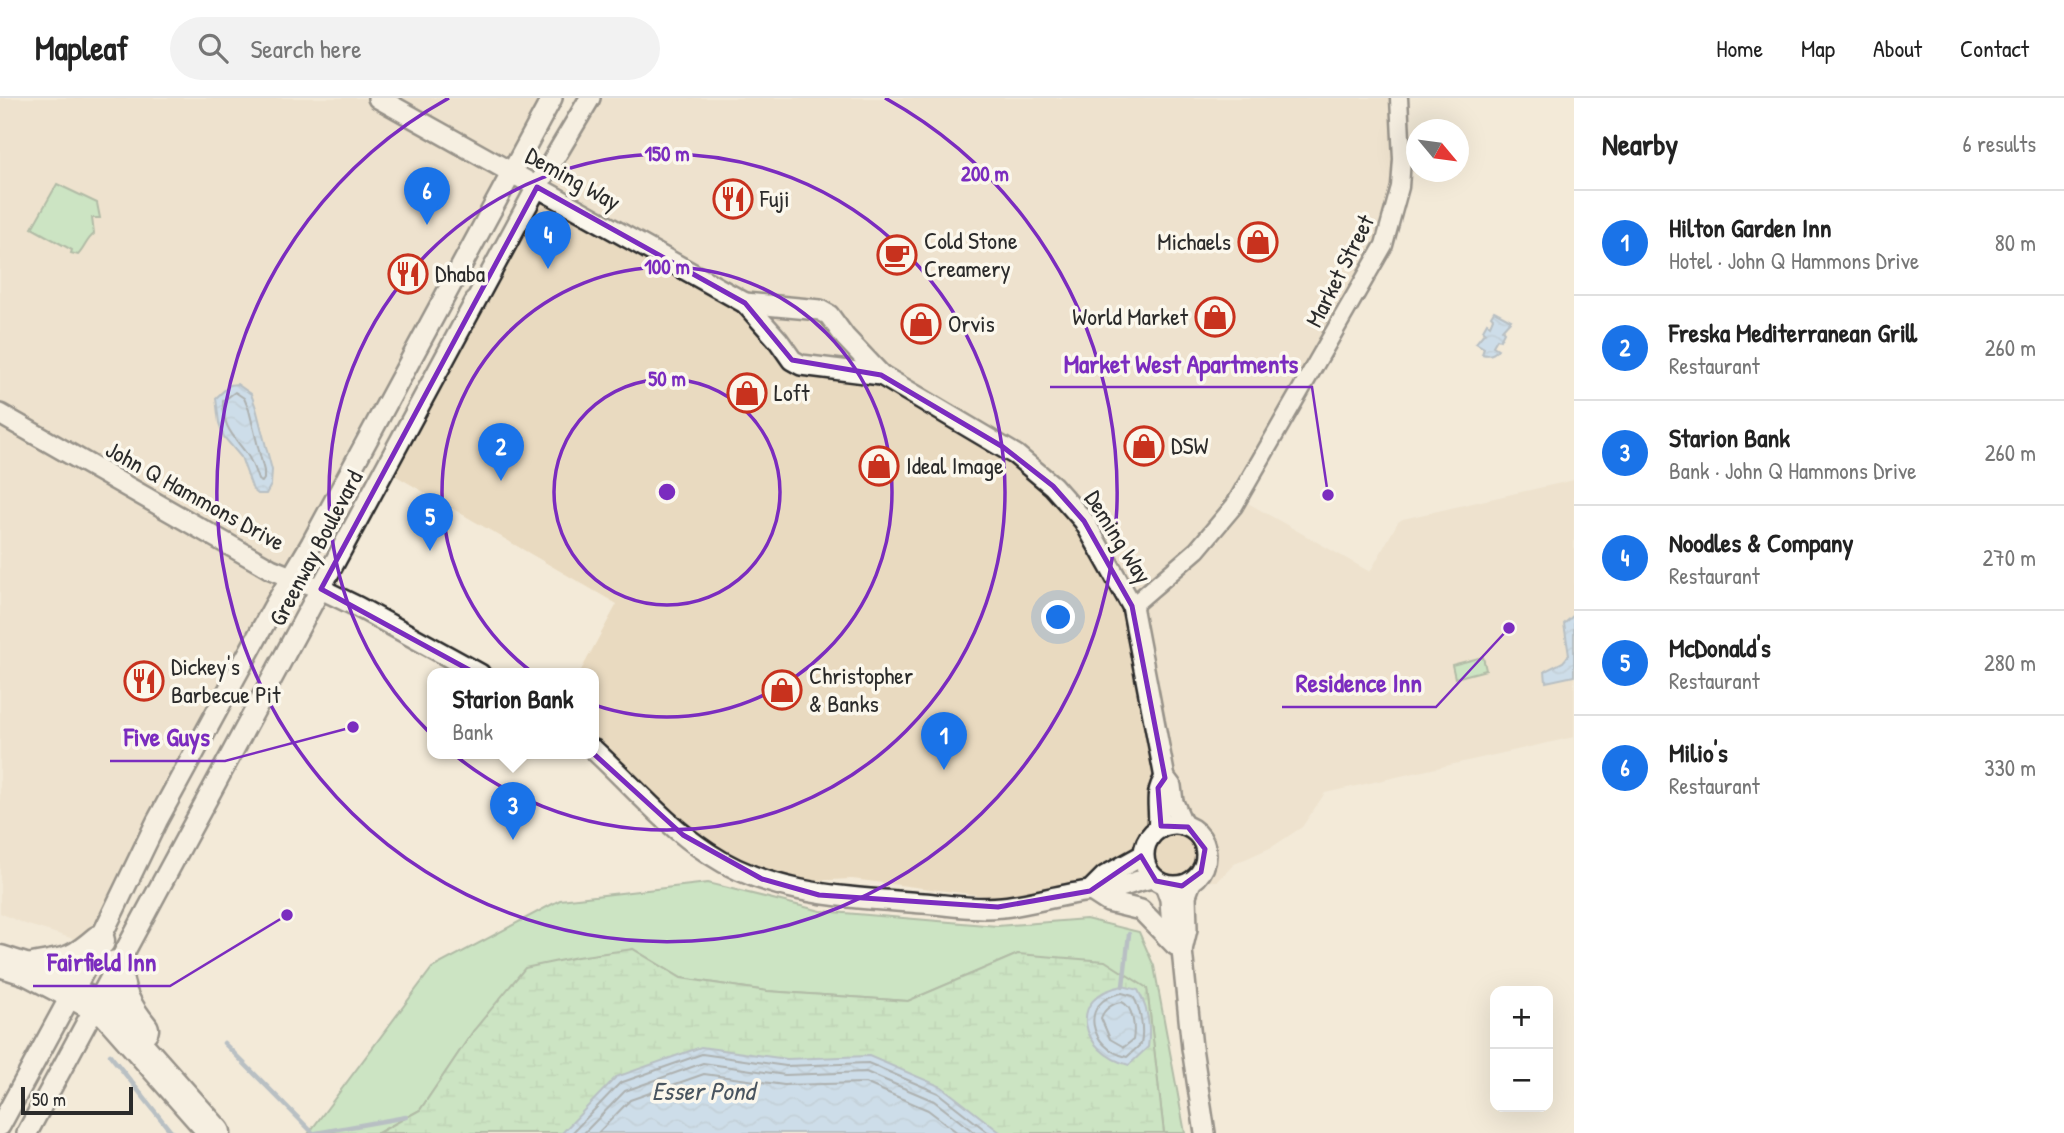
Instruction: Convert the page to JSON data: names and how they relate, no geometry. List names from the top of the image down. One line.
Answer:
{"streets":{"street":["Deming Way","Market Street","John Q Hammons Drive","Greenway Boulevard"]},"crossings":[["Deming Way","Market Street"],["Deming Way","Greenway Boulevard"],["John Q Hammons Drive","Greenway Boulevard"]],"water":["Esser Pond"],"places":{"restaurant":["Fuji","Dhaba","Dickey's Barbecue Pit"],"shop":["Michaels","World Market","Orvis","Loft","DSW","Ideal Image","Christopher & Banks"],"cafe":["Cold Stone Creamery"],"other":["Market West Apartments","Residence Inn","Five Guys","Fairfield Inn"]},"scale_bar":"50 m","north":"bottom right","page":{"header":"Mapleaf","search":"Search here","nav":["Home","Map","About","Contact"],"heading":["Nearby","6 results"],"pins":["6","4","2","5","1","3"],"list":[{"mark":"1","name":"Hilton Garden Inn","note":"Hotel · John Q Hammons Drive","value":"80 m"},{"mark":"2","name":"Freska Mediterranean Grill","note":"Restaurant","value":"260 m"},{"mark":"3","name":"Starion Bank","note":"Bank · John Q Hammons Drive","value":"260 m"},{"mark":"4","name":"Noodles & Company","note":"Restaurant","value":"270 m"},{"mark":"5","name":"McDonald's","note":"Restaurant","value":"280 m"},{"mark":"6","name":"Milio's","note":"Restaurant","value":"330 m"}],"popup":["Starion Bank","Bank"],"map_buttons":["+","−"],"scale":"50 m"},"rings":["150 m","200 m","100 m","50 m"]}
